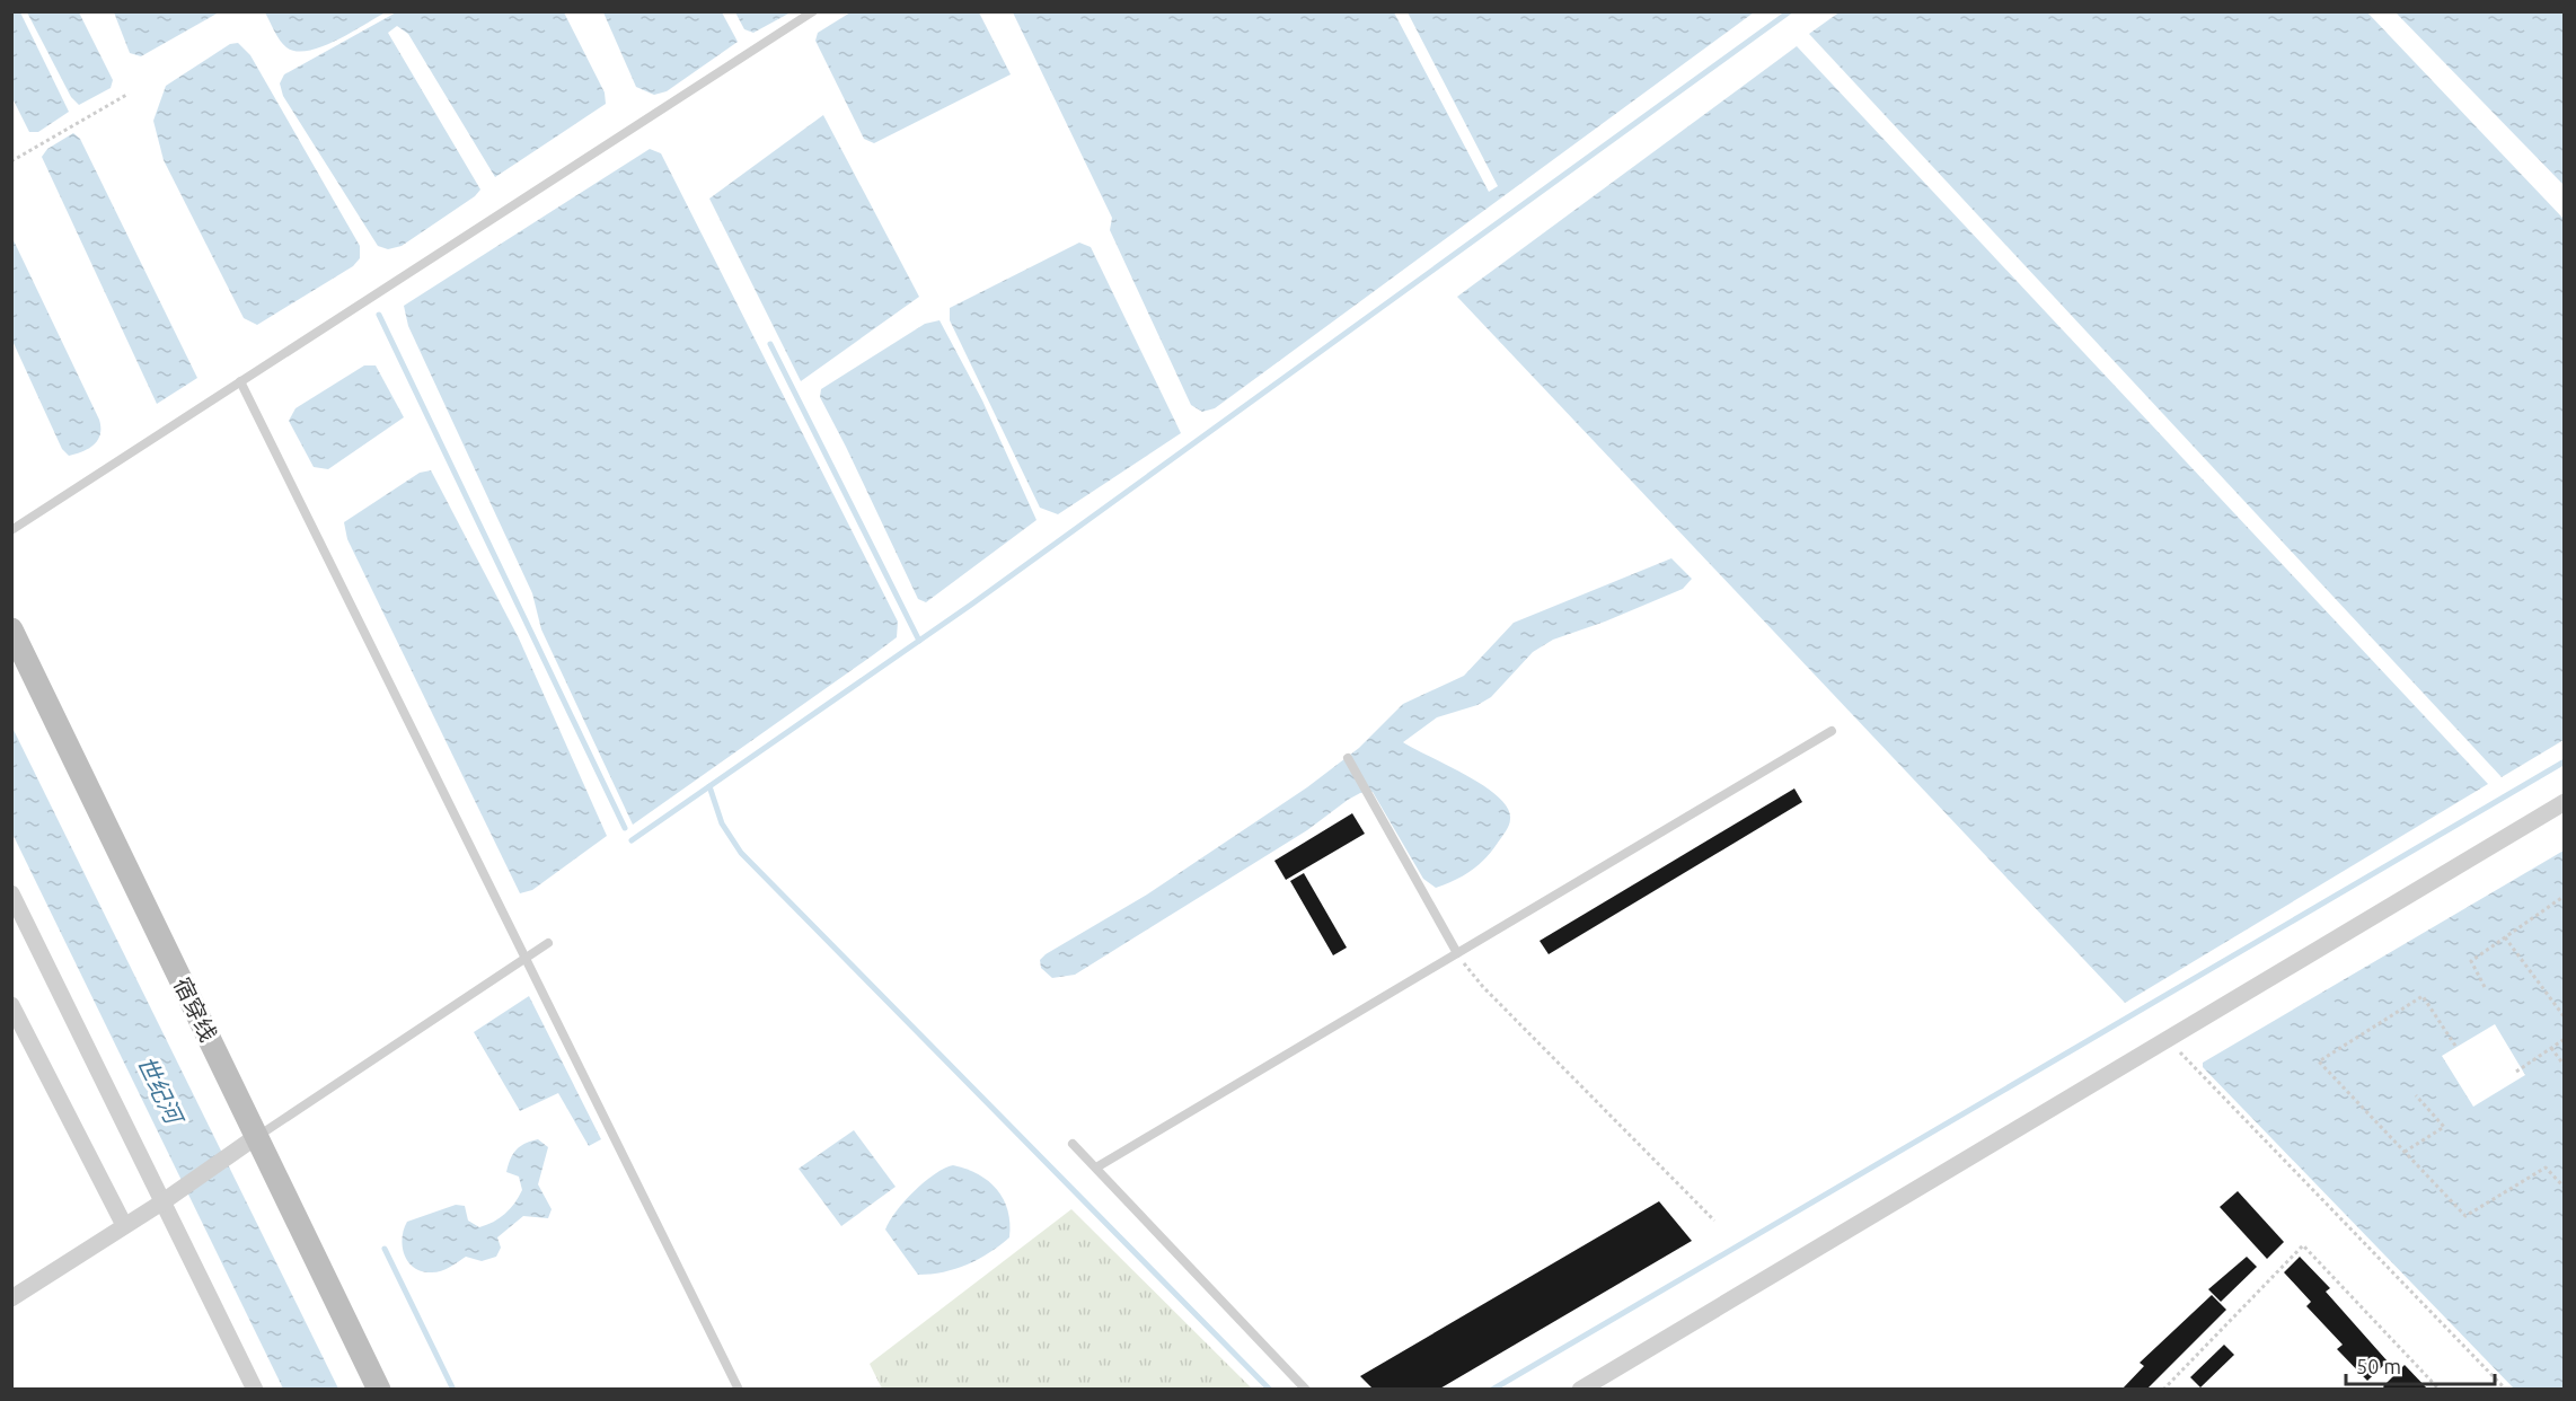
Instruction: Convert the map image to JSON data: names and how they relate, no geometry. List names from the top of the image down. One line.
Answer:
{"streets":{"main road":["宿穿线"]},"water":["世纪河"],"scale_bar":"50 m"}
